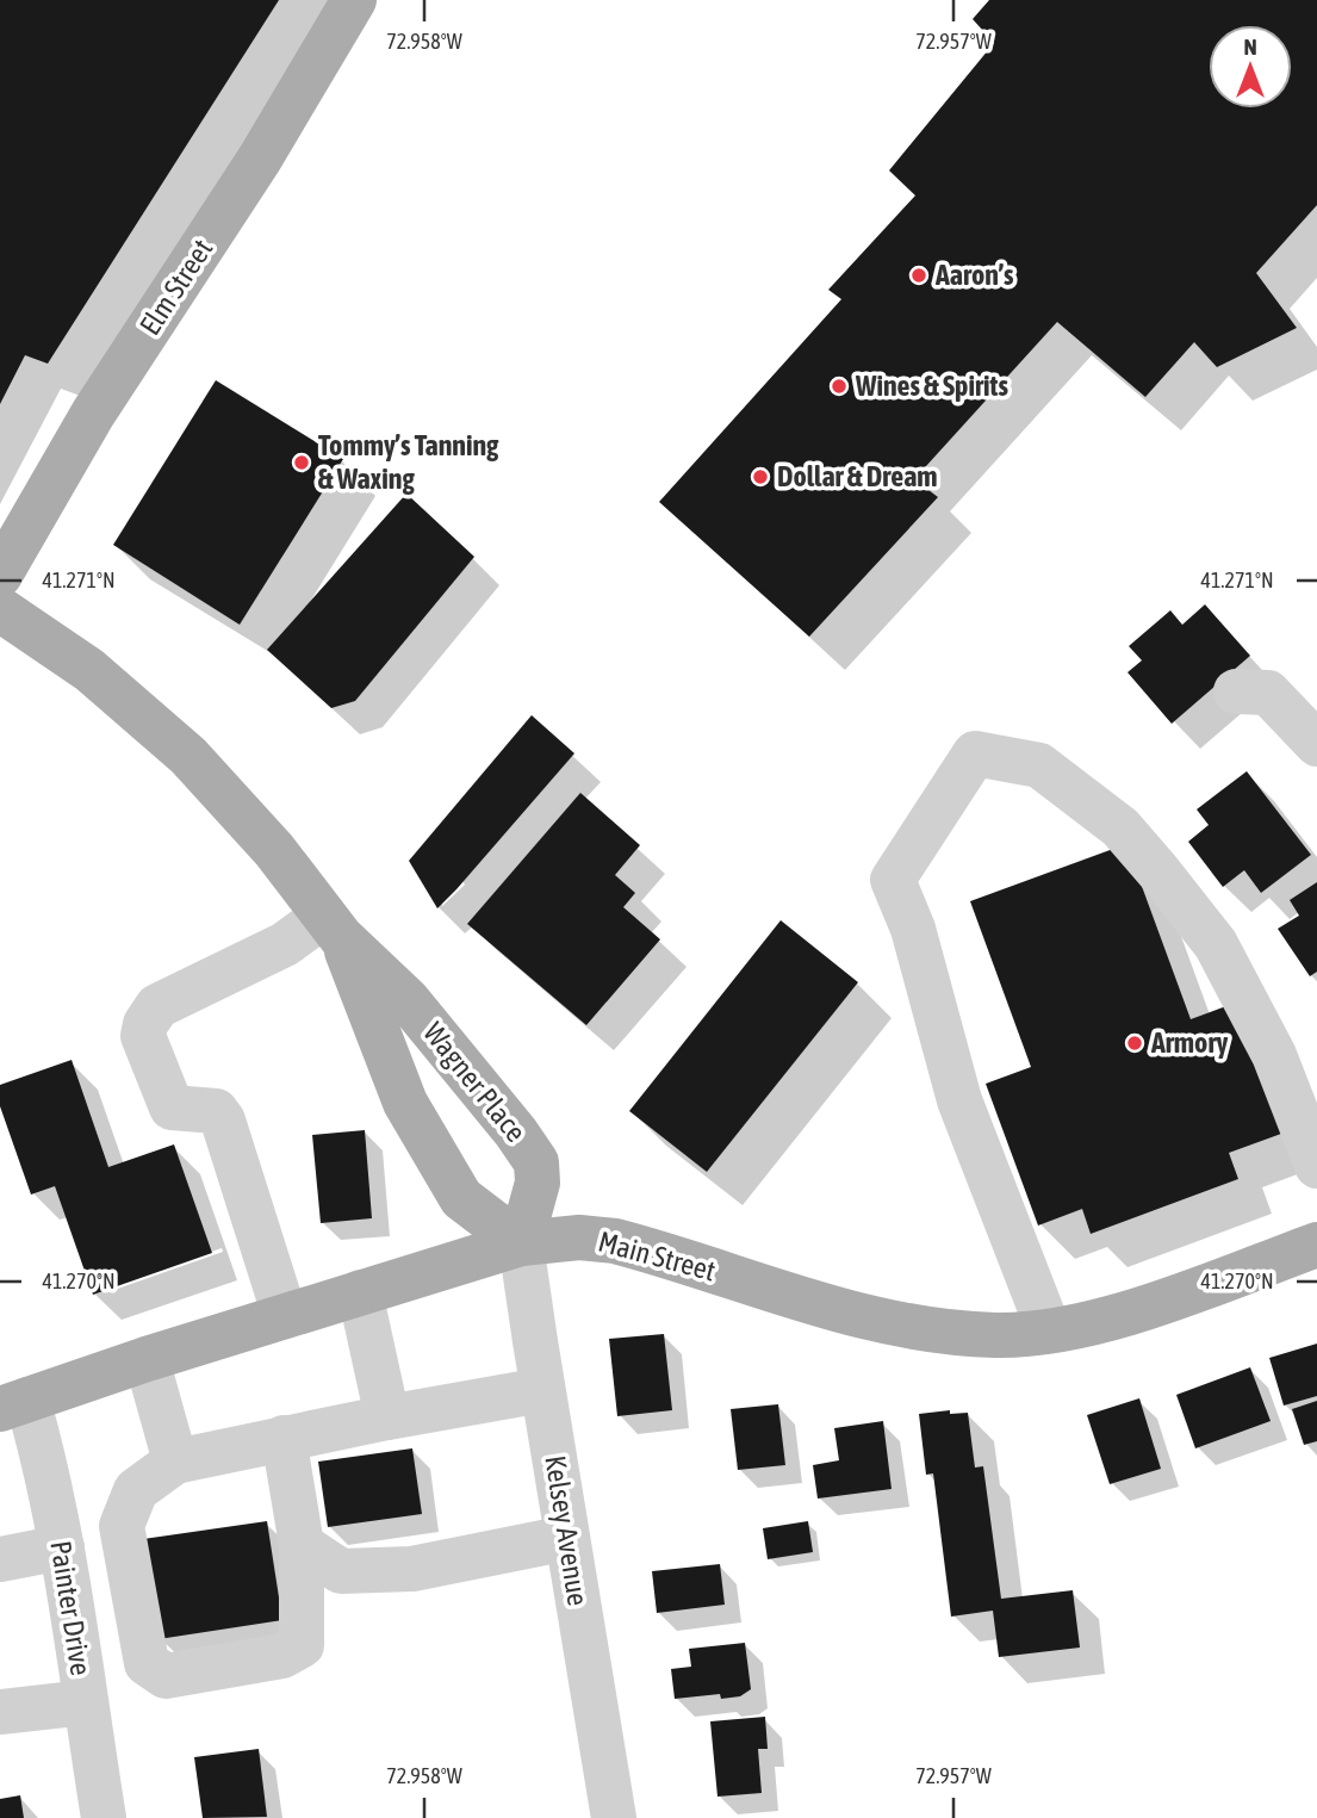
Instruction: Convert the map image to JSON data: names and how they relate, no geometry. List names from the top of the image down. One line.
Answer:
{"streets":{"main road":["Elm Street","Wagner Place","Main Street"],"street":["Kelsey Avenue","Painter Drive"]},"crossings":[["Wagner Place","Main Street"],["Wagner Place","Kelsey Avenue"],["Main Street","Kelsey Avenue"],["Main Street","Painter Drive"]],"places":["Aaron’s","Wines & Spirits","Tommy’s Tanning & Waxing","Dollar & Dream","Armory"],"north":"top","coordinates":["72.958°W","72.957°W","41.271°N","41.270°N"]}
